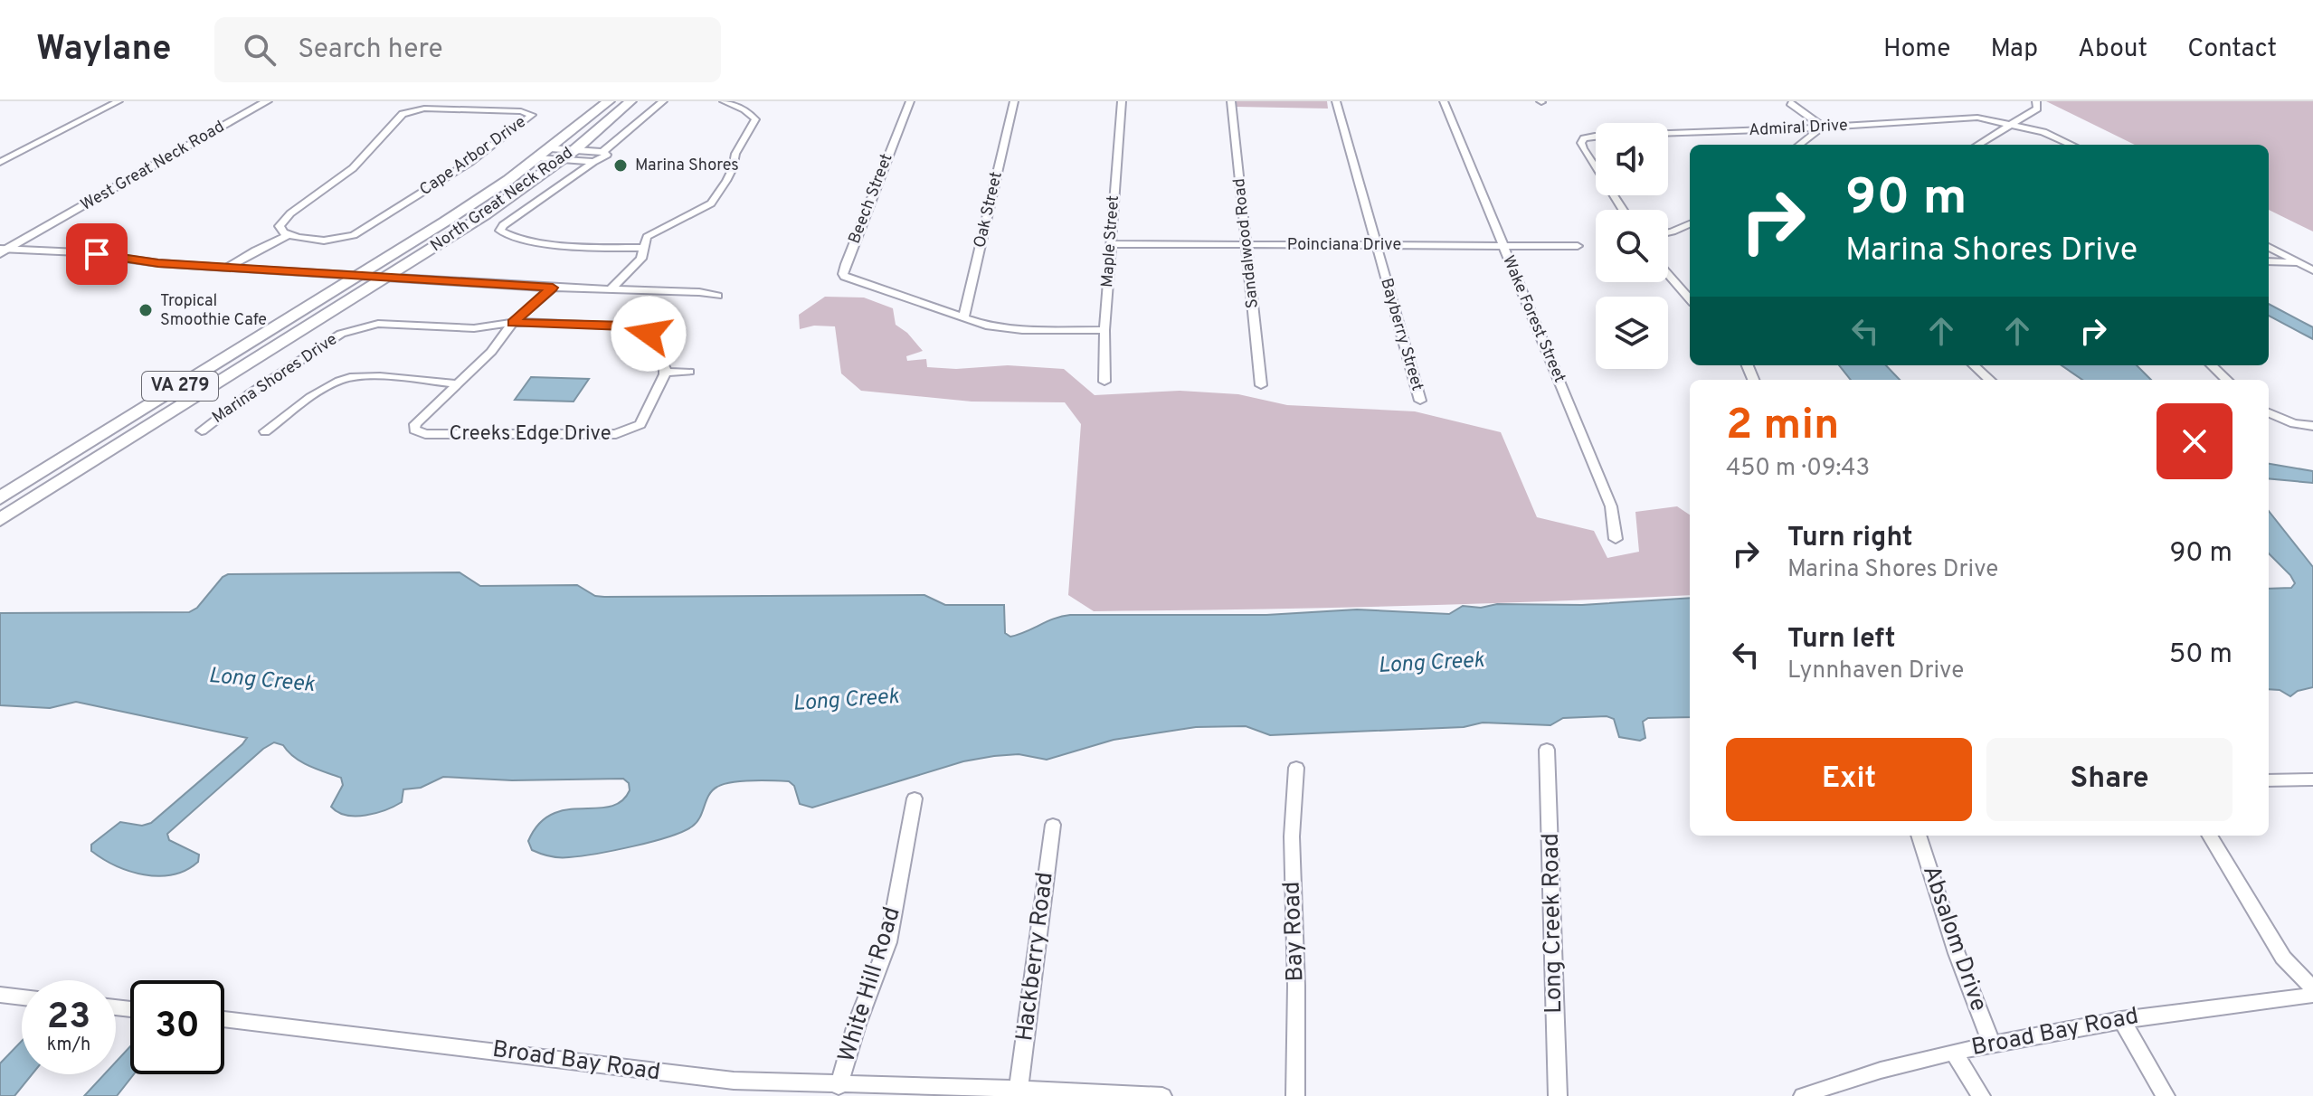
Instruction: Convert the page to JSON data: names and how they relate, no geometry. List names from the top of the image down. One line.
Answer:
{"streets":{"main road":["North Great Neck Road","VA 279"],"street":["Admiral Drive","Cape Arbor Drive","West Great Neck Road","Beech Street","Oak Street","Maple Street","Sandalwood Road","Poinciana Drive","Wake Forest Street","Bayberry Street","Marina Shores Drive","Creeks Edge Drive","Long Creek Road","Bay Road","Absalom Drive","Hackberry Road","White Hill Road","Broad Bay Road"]},"crossings":[["Beech Street","Oak Street"],["Maple Street","Poinciana Drive"],["Sandalwood Road","Poinciana Drive"],["Poinciana Drive","Wake Forest Street"],["Poinciana Drive","Bayberry Street"],["Marina Shores Drive","Creeks Edge Drive"],["Absalom Drive","Broad Bay Road"],["Hackberry Road","Broad Bay Road"],["White Hill Road","Broad Bay Road"]],"water":["Long Creek"],"places":["Marina Shores","Tropical Smoothie Cafe"],"page":{"header":"Waylane","search":"Search here","nav":["Home","Map","About","Contact"],"turn":["90 m","Marina Shores Drive"],"heading":["2 min","450 m · 09:43"],"list":[{"name":"Turn right","note":"Marina Shores Drive","value":"90 m"},{"name":"Turn left","note":"Lynnhaven Drive","value":"50 m"}],"buttons":["Exit","Share"],"speed":"23 km/h","limit":"30"}}
